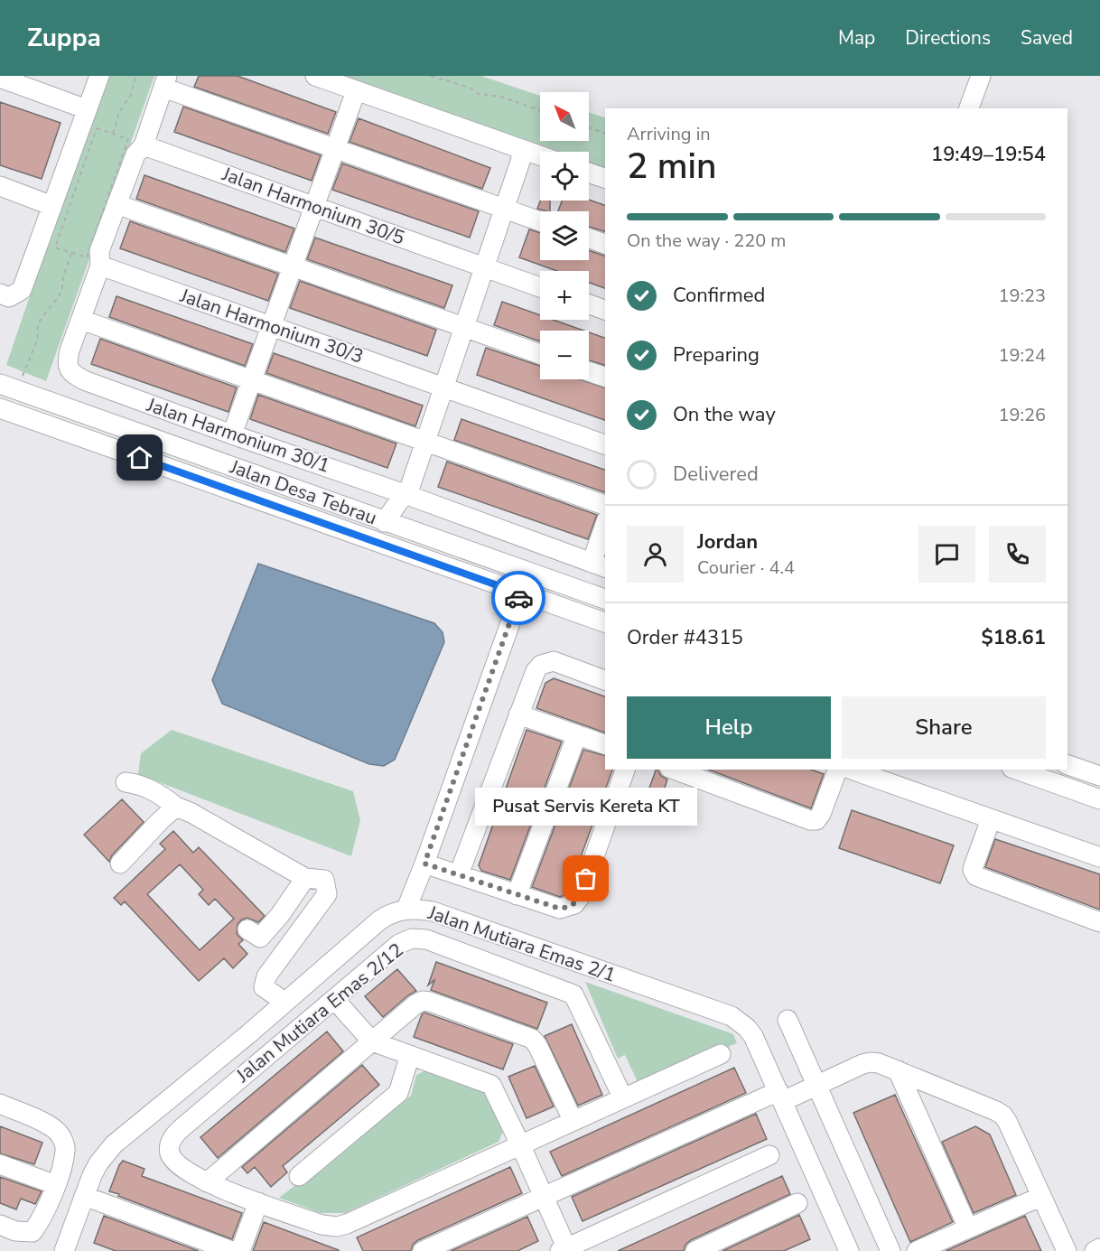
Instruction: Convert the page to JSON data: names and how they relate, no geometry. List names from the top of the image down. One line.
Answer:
{"streets":{"street":["Jalan Harmonium 30/5","Jalan Harmonium 30/3","Jalan Harmonium 30/1","Jalan Desa Tebrau","Jalan Mutiara Emas 2/1","Jalan Mutiara Emas 2/12"]},"places":["Pusat Servis Kereta KT"],"north":"top left","page":{"header":"Zuppa","nav":["Map","Directions","Saved"],"map_buttons":["+","−"],"heading":["2 min","Arriving in","19:49–19:54"],"panel":["Jordan","Courier · 4.4","Order #4315","$18.61"],"bar":"On the way · 220 m","list":[["Confirmed","19:23"],["Preparing","19:24"],["On the way","19:26"],"Delivered"],"buttons":["Help","Share"],"bubble":"Pusat Servis Kereta KT"}}
